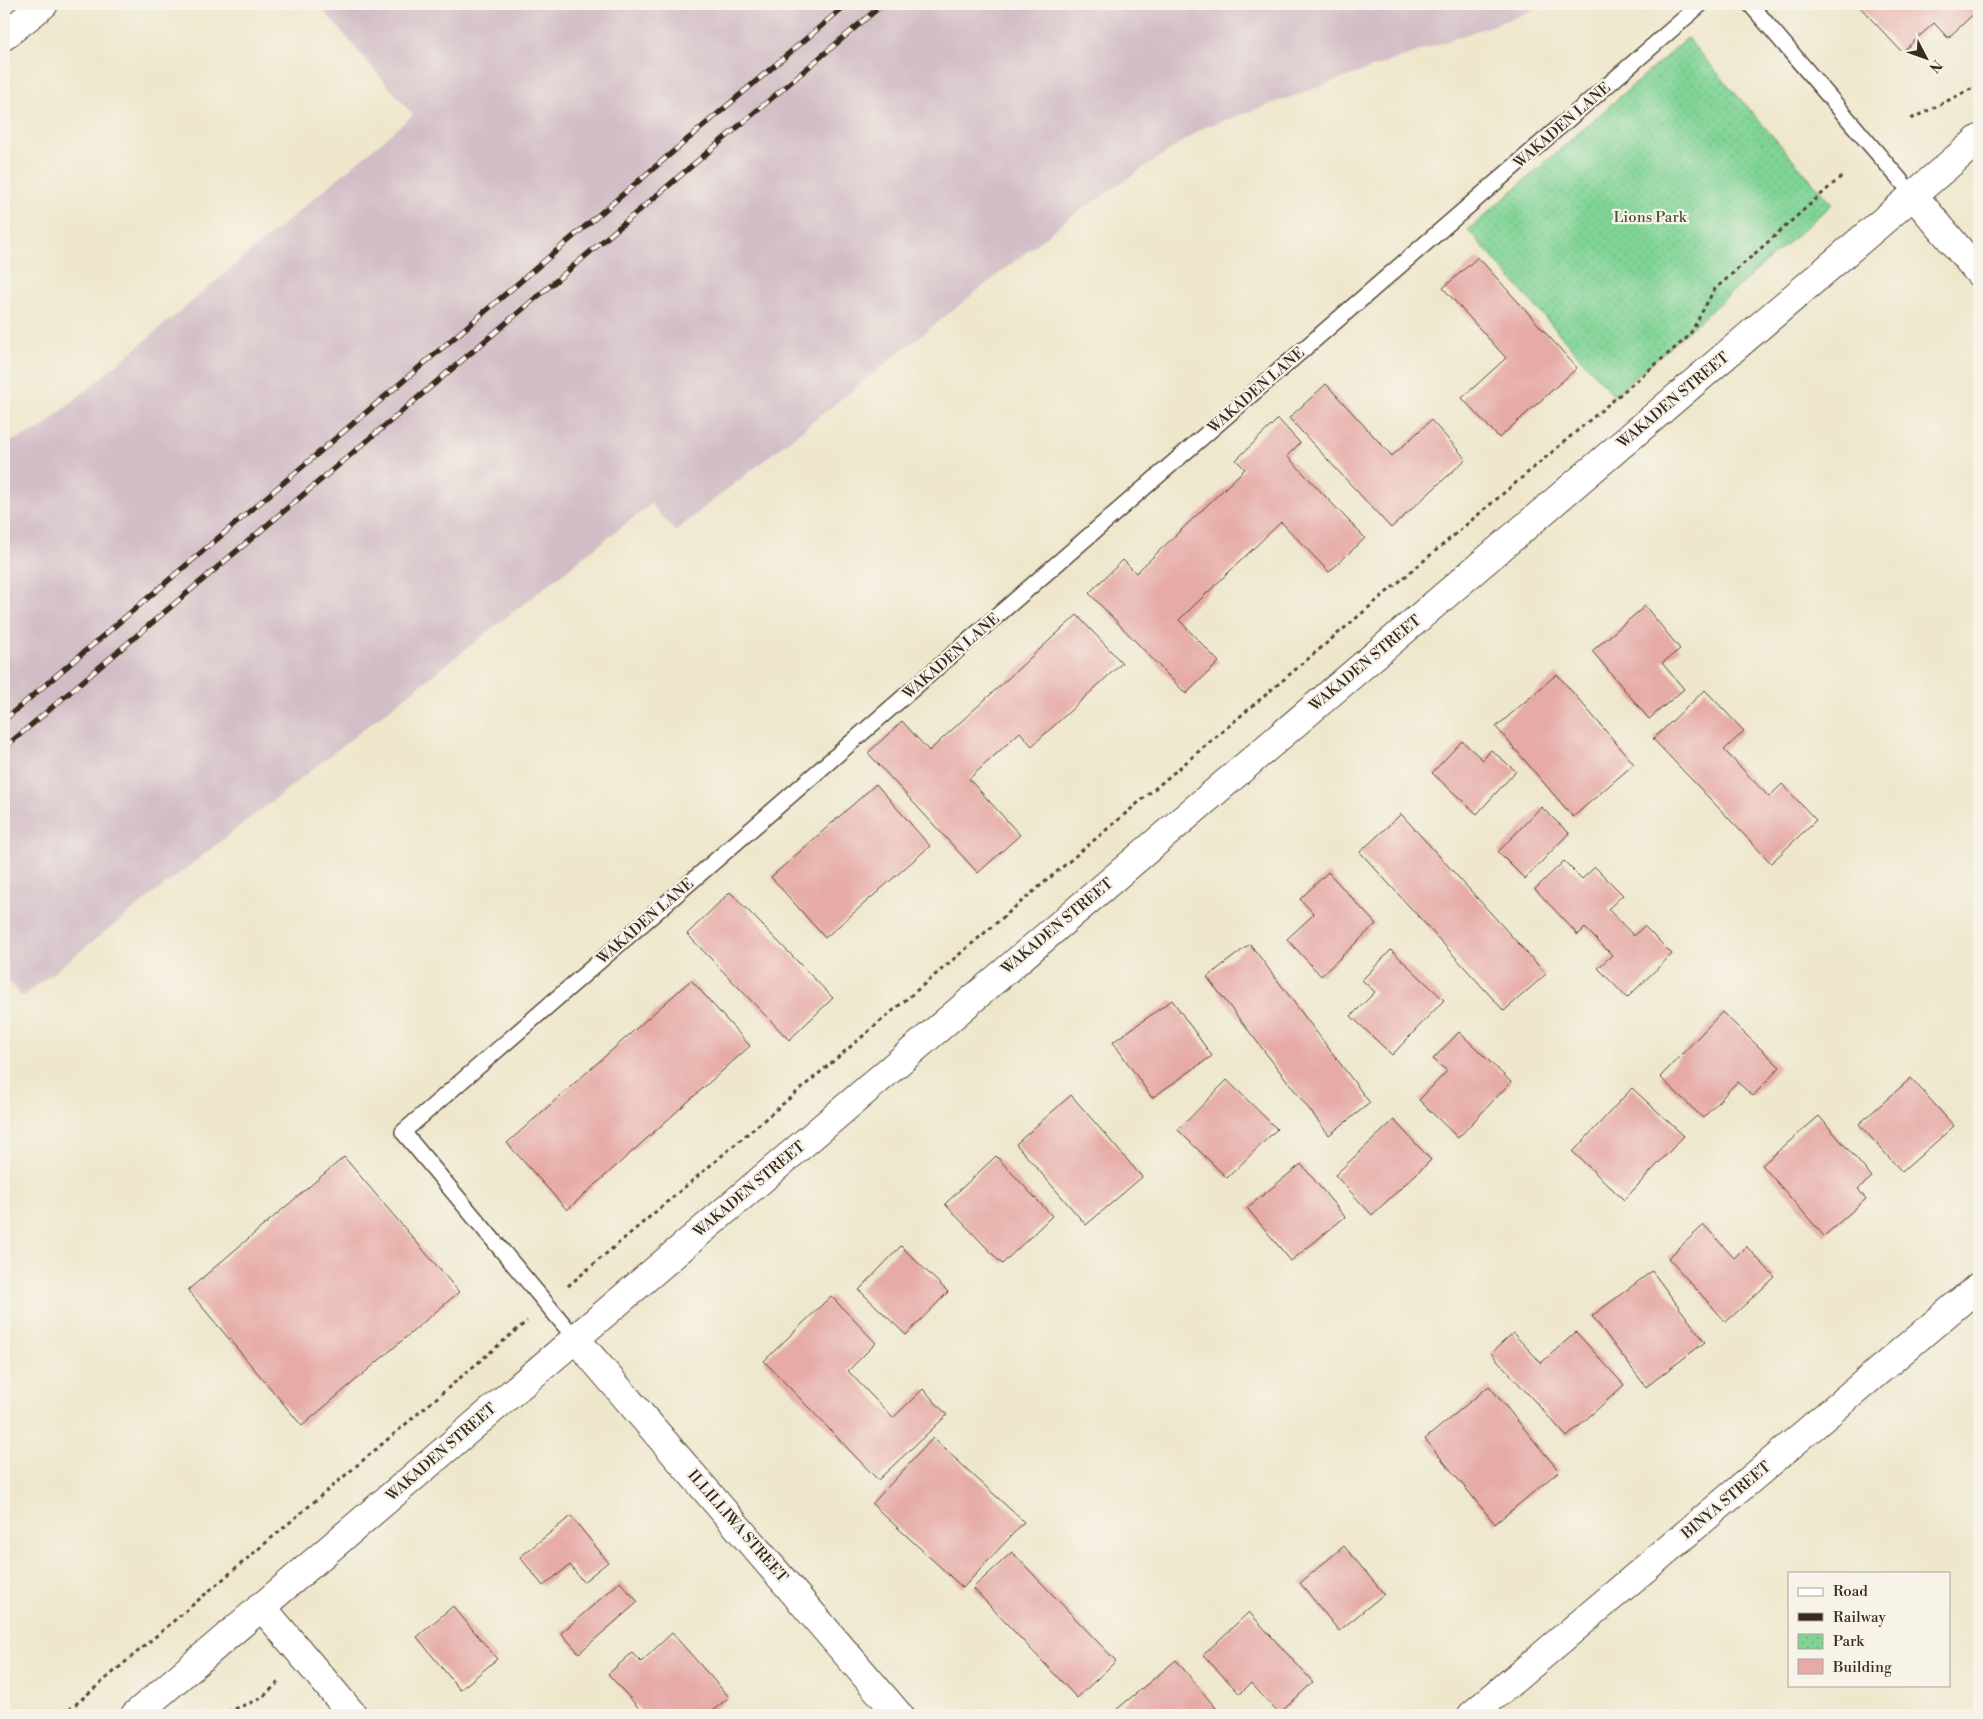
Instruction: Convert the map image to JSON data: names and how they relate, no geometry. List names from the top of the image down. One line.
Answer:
{"streets":{"street":["WAKADEN STREET","BINYA STREET","ILLILLIWA STREET"],"lane":["WAKADEN LANE"]},"crossings":[["WAKADEN LANE","WAKADEN STREET"],["WAKADEN LANE","ILLILLIWA STREET"],["WAKADEN STREET","ILLILLIWA STREET"]],"parks":["Lions Park"],"legend":["Road","Railway","Park","Building"],"north":"bottom right"}
